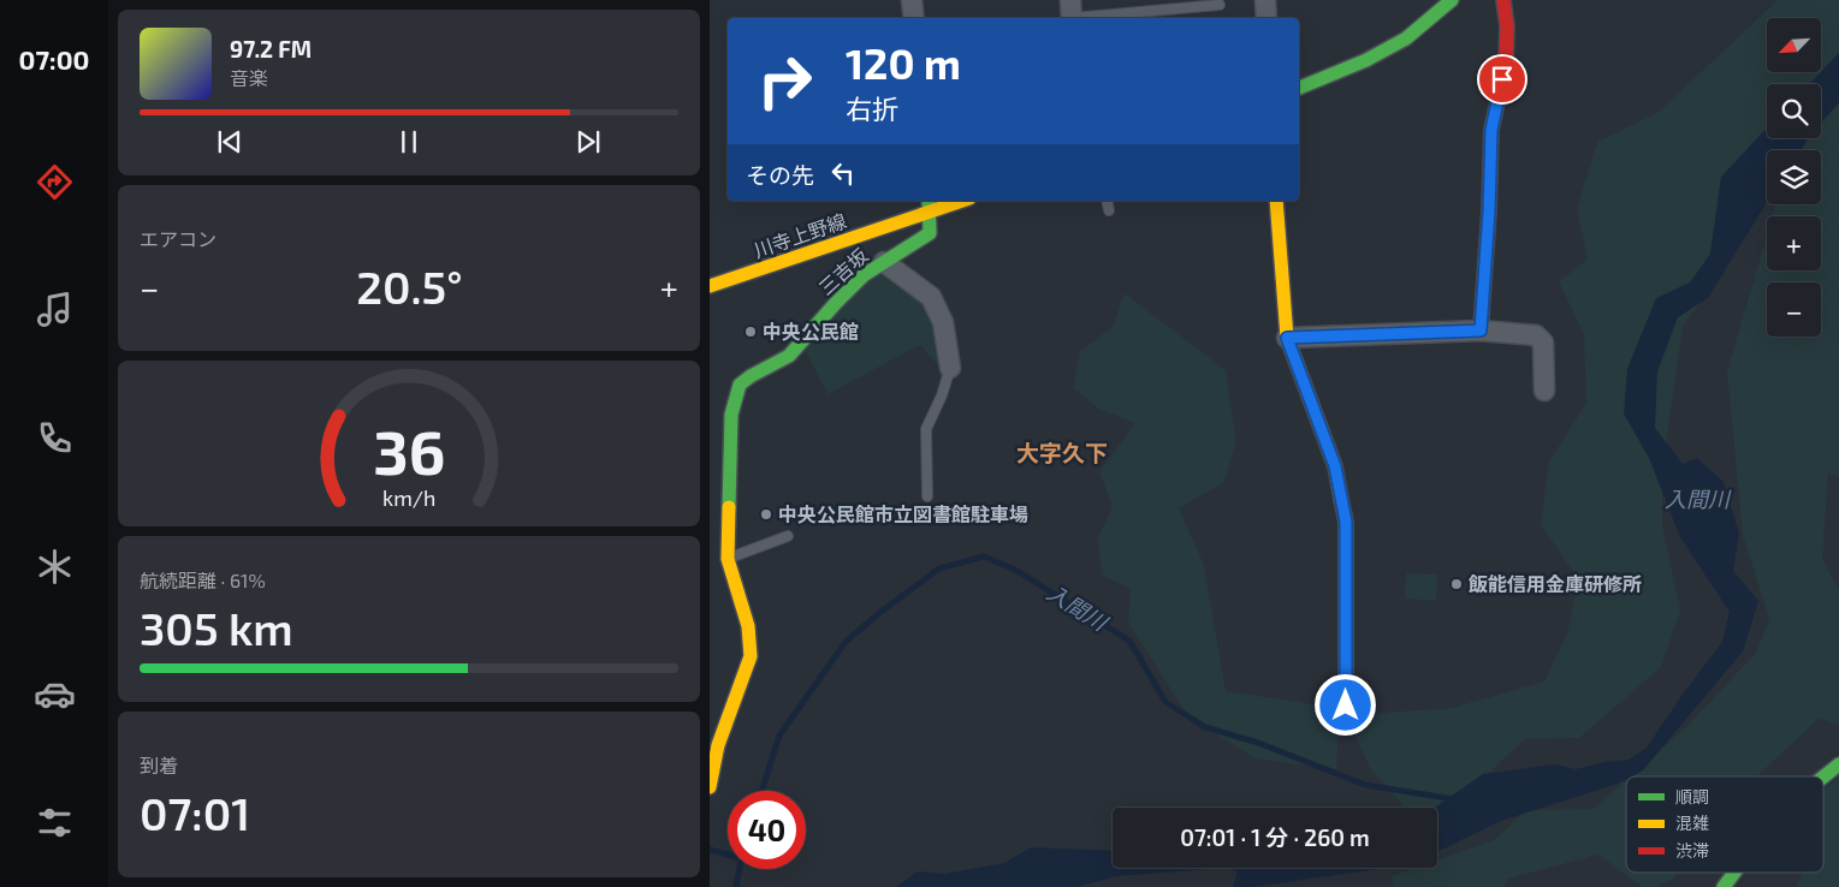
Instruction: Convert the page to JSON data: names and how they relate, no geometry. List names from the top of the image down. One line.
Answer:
{"streets":{"street":["川寺上野線","三吉坂"]},"crossings":[["川寺上野線","三吉坂"]],"districts":["大字久下"],"water":["入間川"],"places":["中央公民館","中央公民館市立図書館駐車場","飯能信用金庫研修所"],"legend":["順調","混雑","渋滞"],"north":"bottom left","page":{"tabs":"07:00","map_buttons":["+","−"],"turn":["120 m","右折"],"song":["97.2 FM","音楽"],"then":"その先","tile":["エアコン",["航続距離 · 61%","305 km"],["到着","07:01"]],"heat":["−","20.5°","+"],"limit":"40","trip":"07:01 · 1 分 · 260 m","gauge":["36","km/h"]}}
